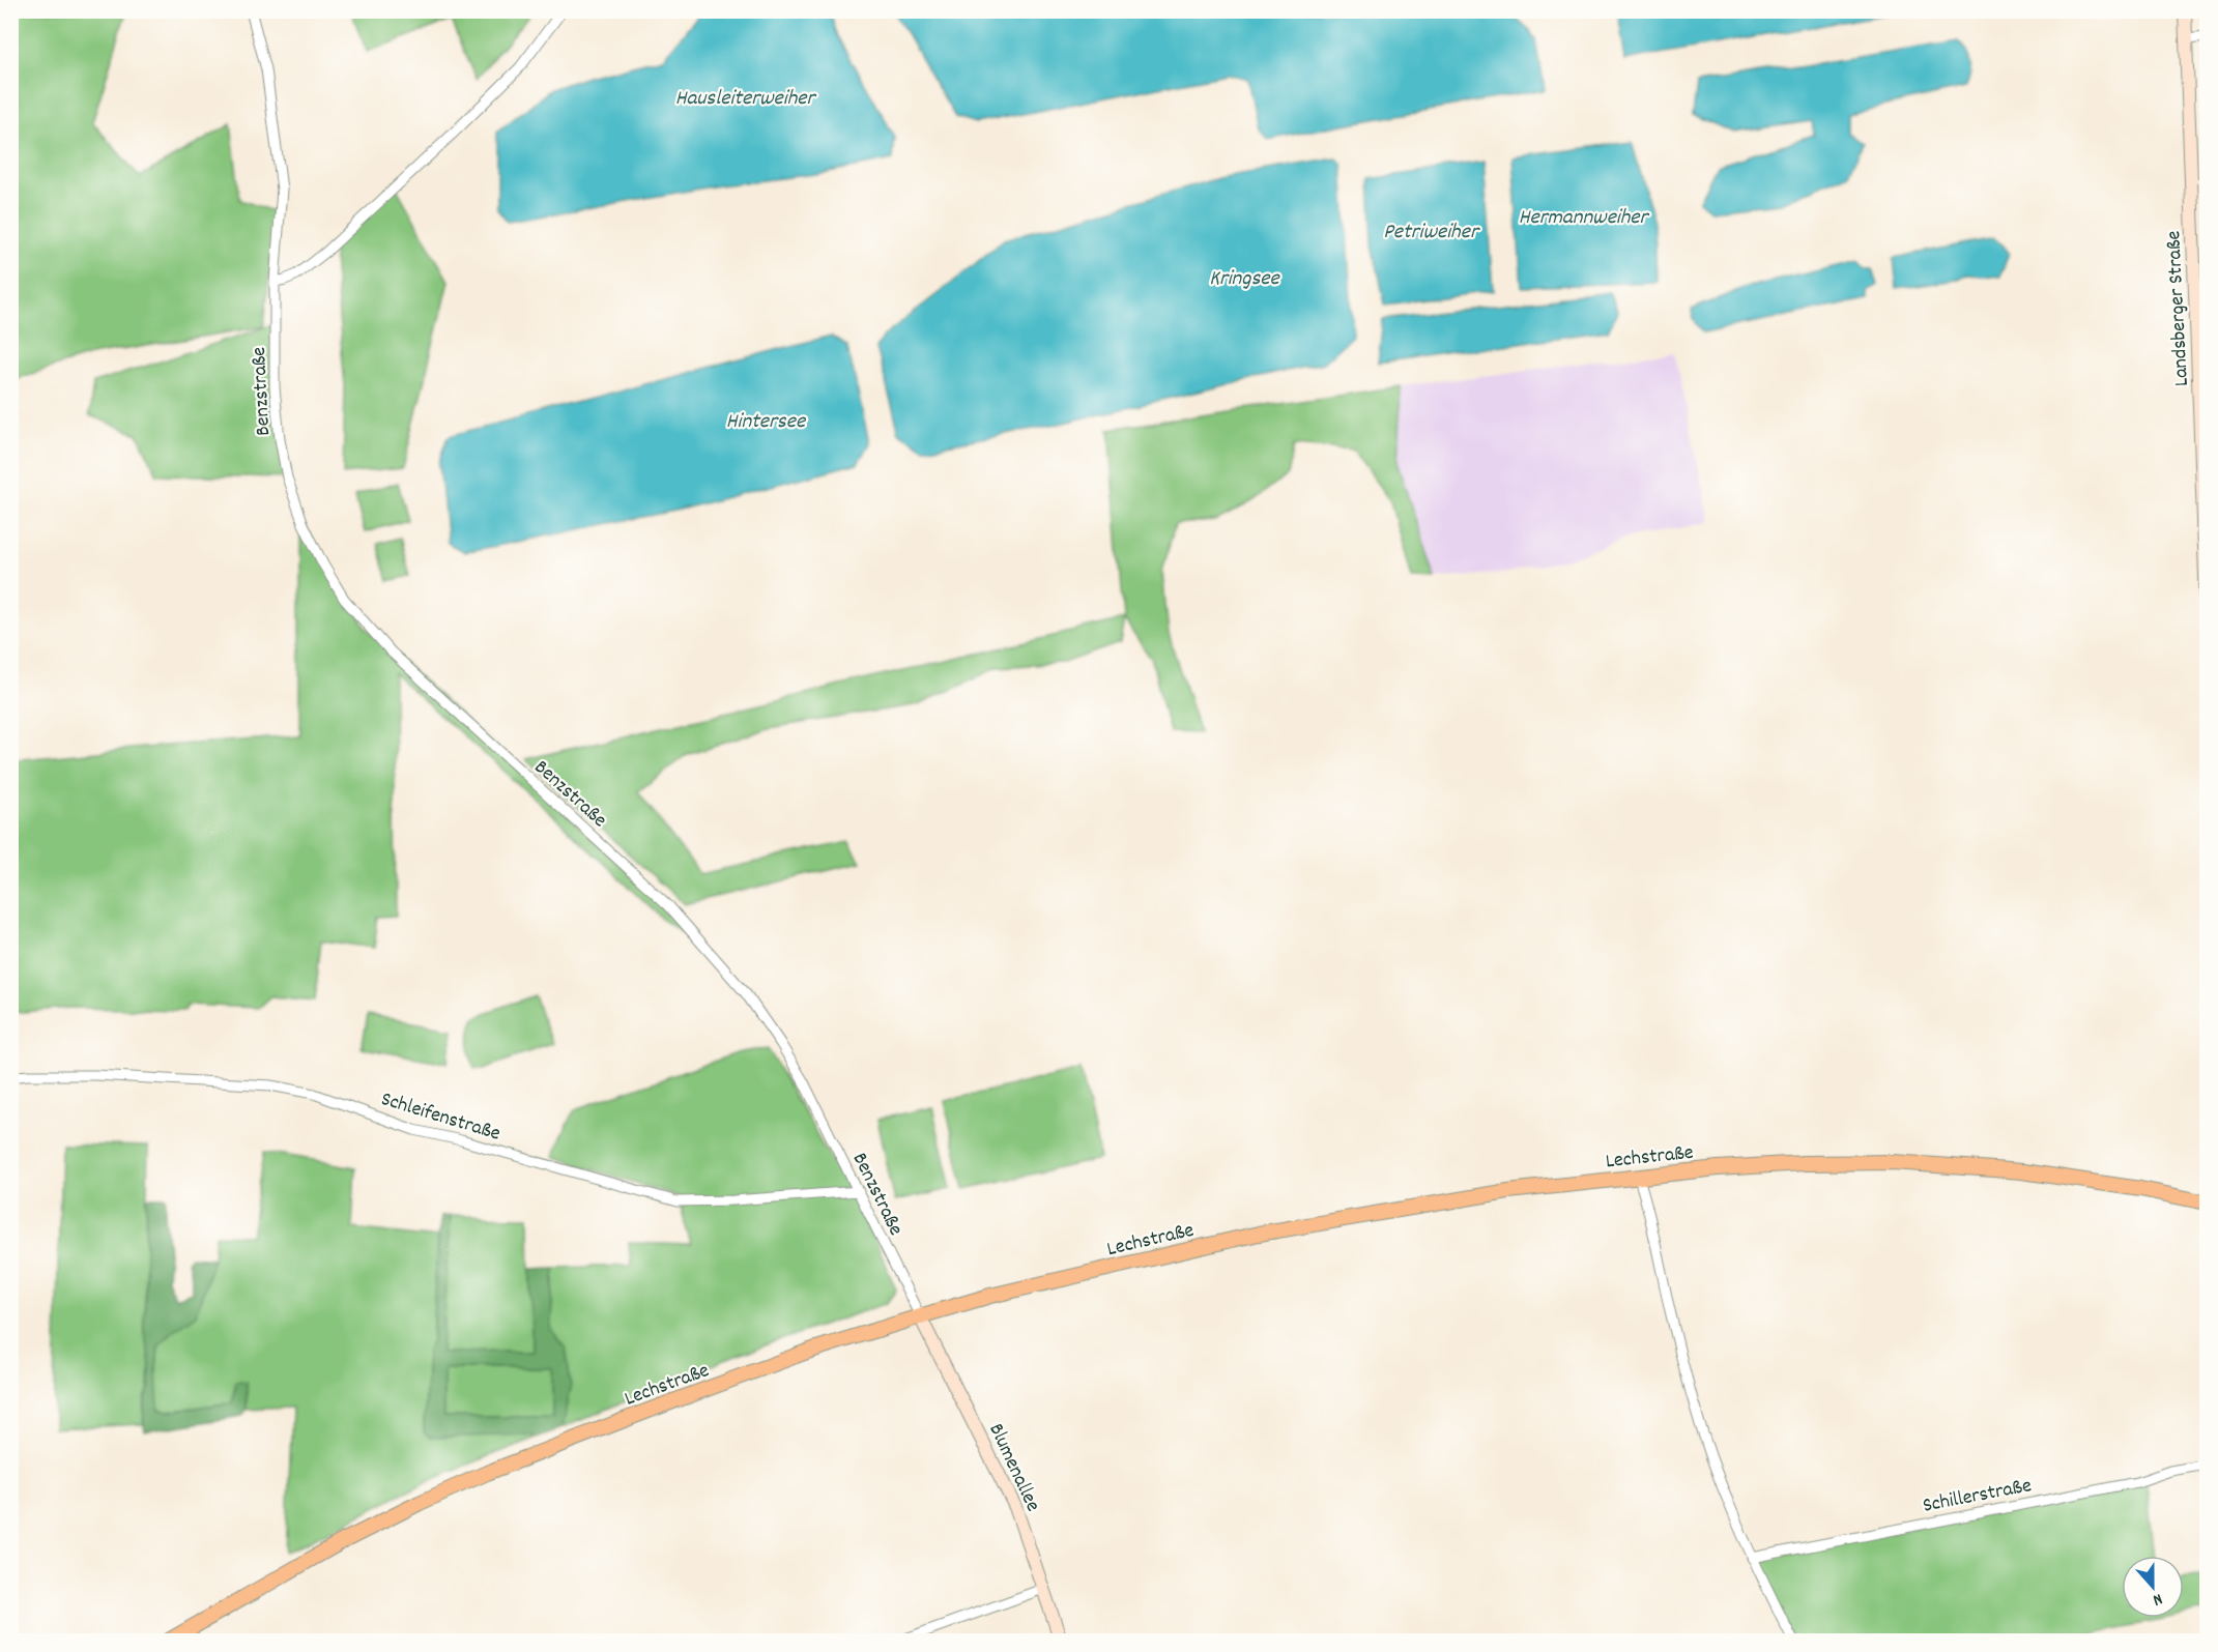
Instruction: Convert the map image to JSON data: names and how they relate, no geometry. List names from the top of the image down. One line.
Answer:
{"streets":{"main road":["Lechstraße"],"street":["Landsberger Straße","Benzstraße","Schleifenstraße","Blumenallee","Schillerstraße"]},"crossings":[["Benzstraße","Schleifenstraße"],["Benzstraße","Lechstraße"],["Benzstraße","Blumenallee"],["Lechstraße","Blumenallee"]],"water":["Hausleiterweiher","Hermannweiher","Petriweiher","Kringsee","Hintersee"],"north":"bottom"}
